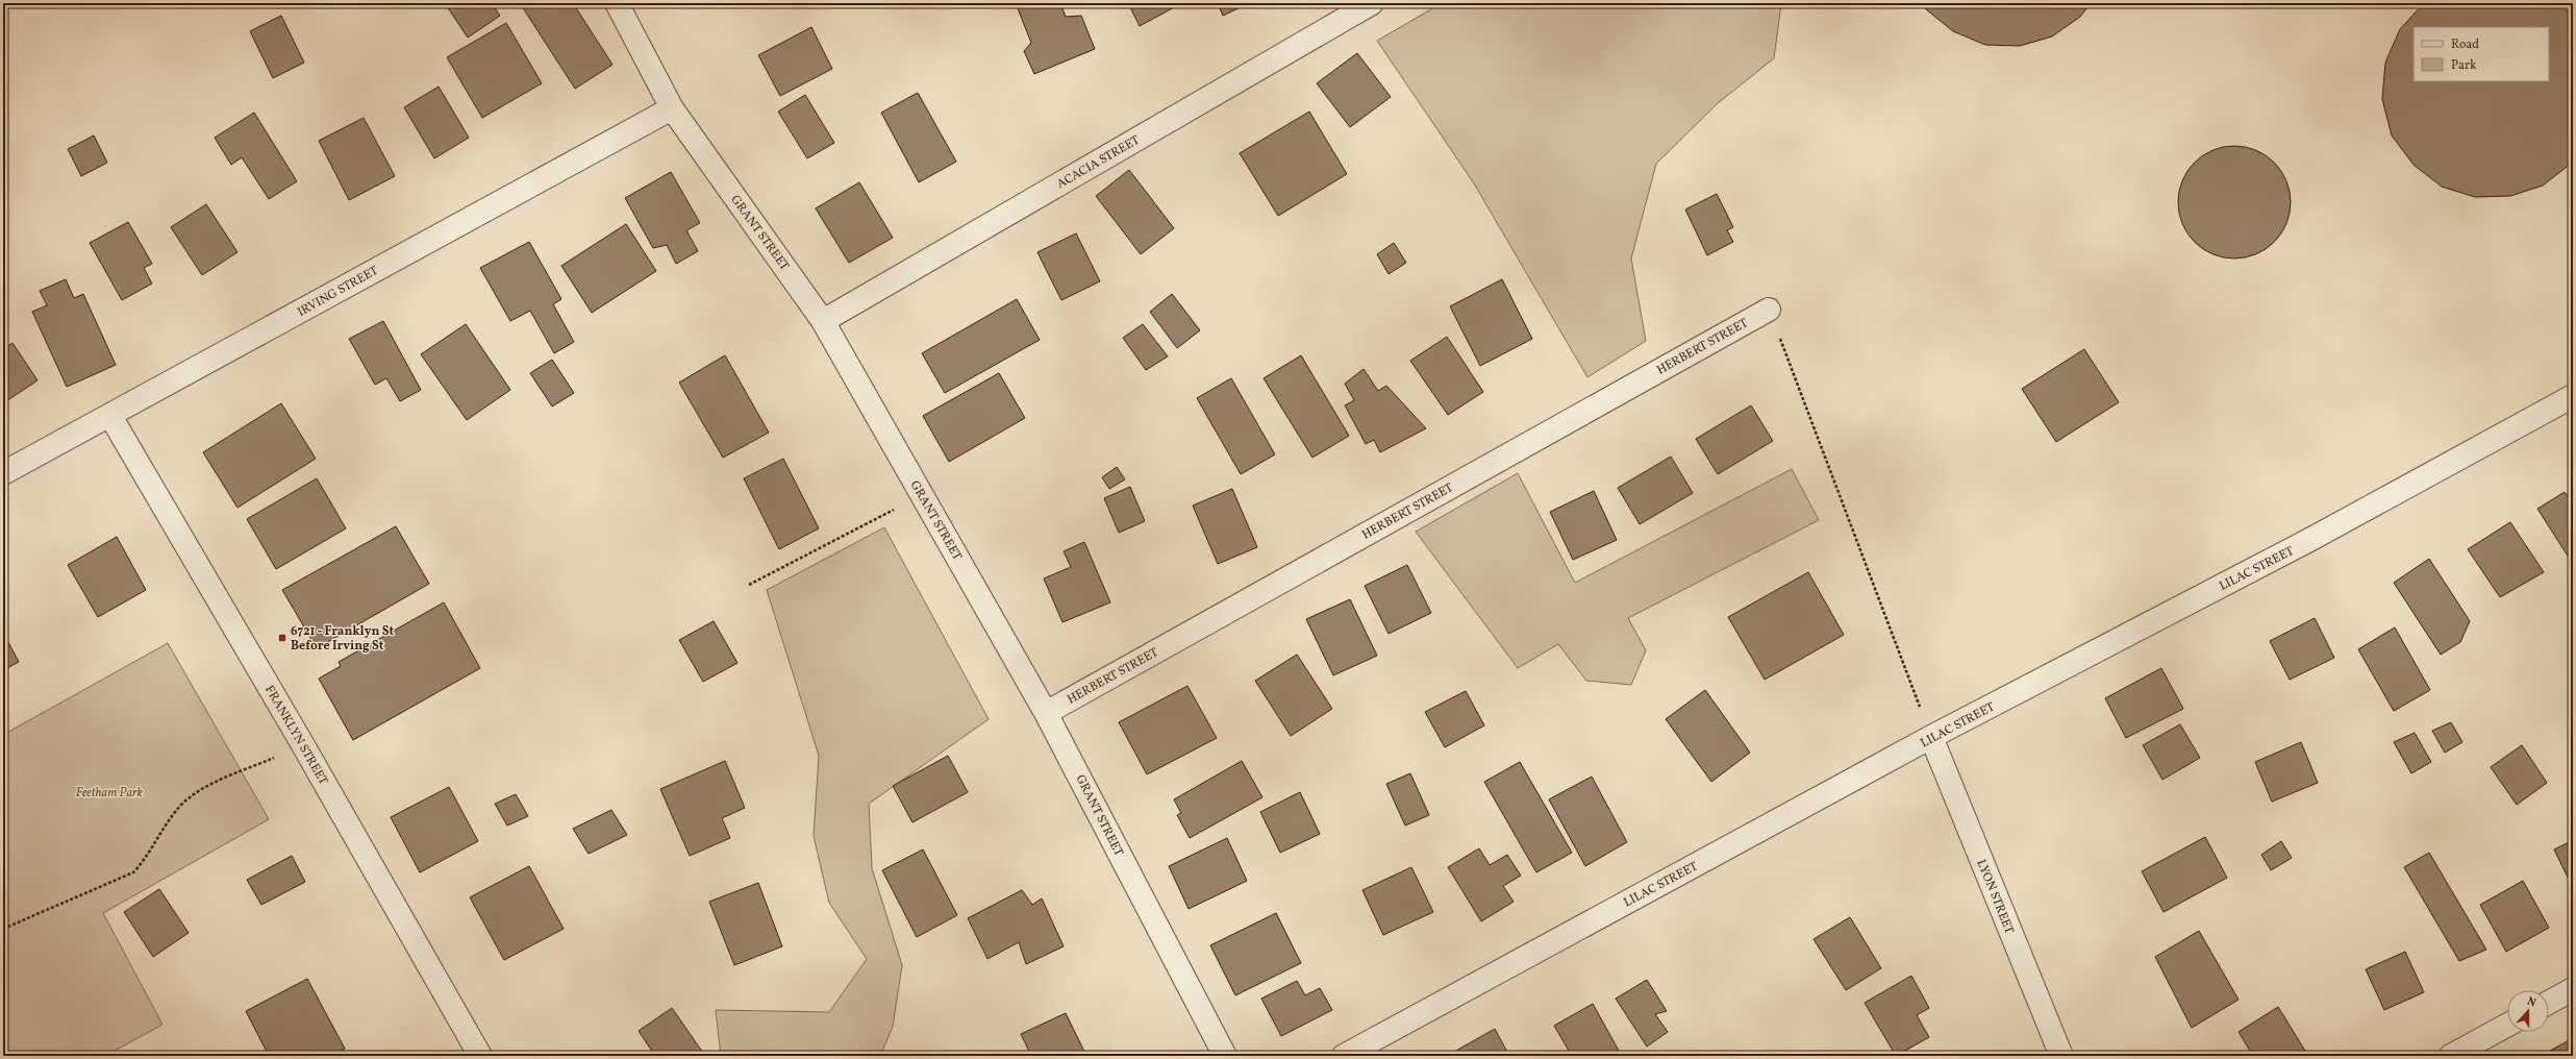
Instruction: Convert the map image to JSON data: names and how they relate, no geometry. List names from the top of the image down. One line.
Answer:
{"streets":{"street":["ACACIA STREET","GRANT STREET","IRVING STREET","HERBERT STREET","LILAC STREET","FRANKLYN STREET","LYON STREET"]},"crossings":[["ACACIA STREET","GRANT STREET"],["GRANT STREET","IRVING STREET"],["GRANT STREET","HERBERT STREET"],["IRVING STREET","FRANKLYN STREET"],["LILAC STREET","LYON STREET"]],"parks":["Feetham Park"],"places":{"transit":["6721 - Franklyn St Before Irving St"]},"legend":["Road","Park"],"north":"top"}
